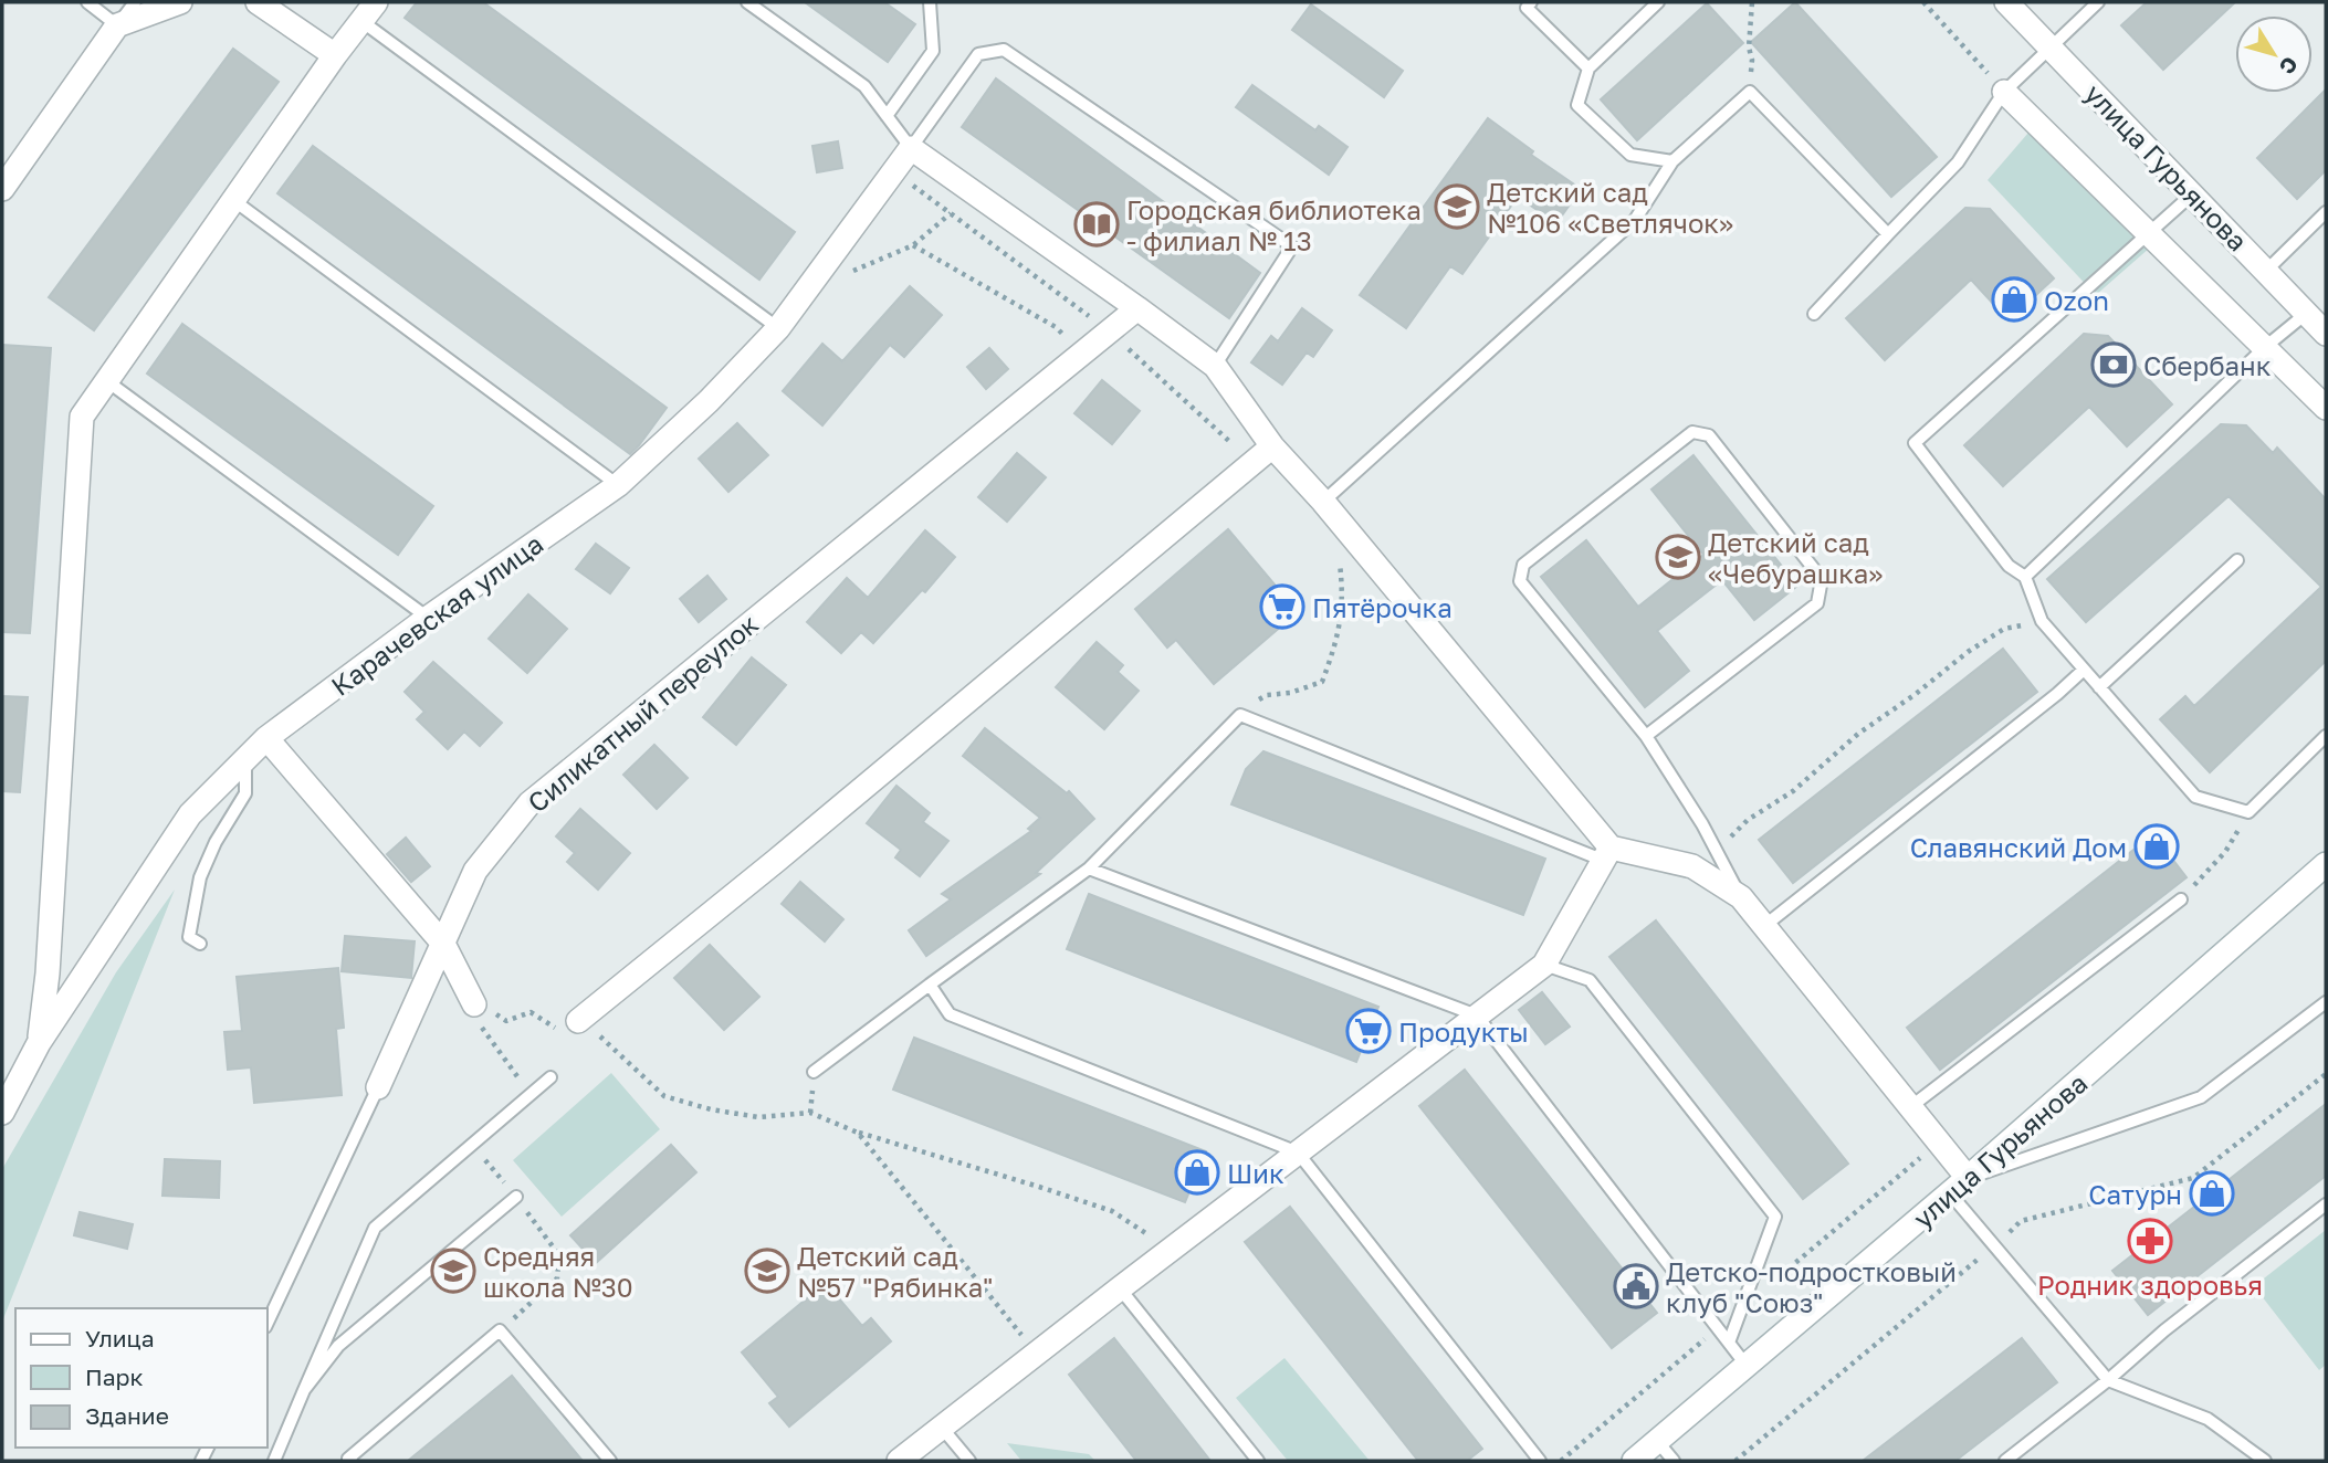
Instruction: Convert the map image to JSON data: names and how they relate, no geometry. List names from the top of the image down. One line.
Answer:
{"streets":{"street":["улица Гурьянова","Карачевская улица","Силикатный переулок"]},"places":{"school or university":["Детский сад №106 «Светлячок»","Детский сад «Чебурашка»","Средняя школа №30","Детский сад №57 \"Рябинка\""],"library":["Городская библиотека - филиал № 13"],"shop":["Ozon","Славянский Дом","Шик","Сатурн"],"bank":["Сбербанк"],"supermarket":["Пятёрочка","Продукты"],"pharmacy":["Родник здоровья"],"public building":["Детско-подростковый клуб \"Союз\""]},"legend":["Улица","Парк","Здание"],"north":"bottom right"}
